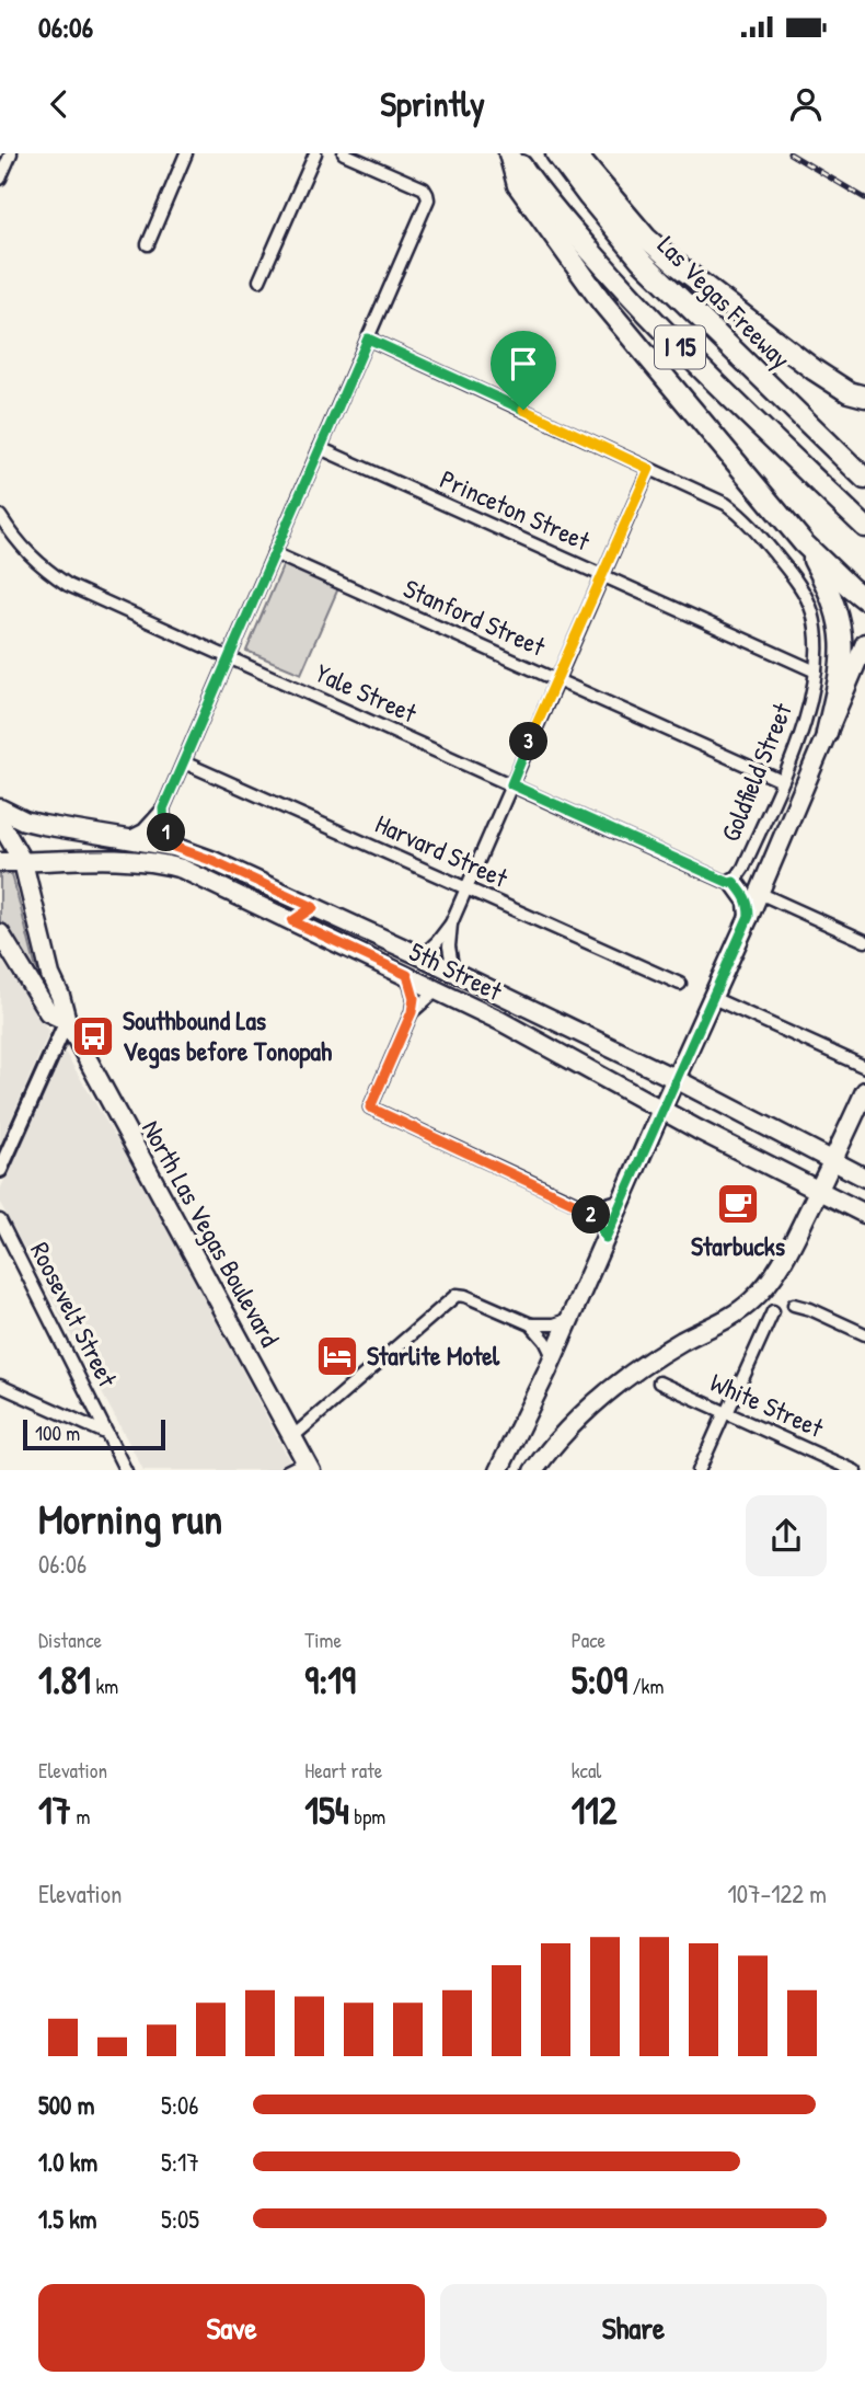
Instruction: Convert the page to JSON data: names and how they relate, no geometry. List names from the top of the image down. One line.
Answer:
{"streets":{"highway":["Las Vegas Freeway","I 15"],"main road":["5th Street","North Las Vegas Boulevard"],"street":["Princeton Street","Stanford Street","Yale Street","Goldfield Street","Harvard Street","Roosevelt Street","White Street"]},"crossings":[["Princeton Street","Goldfield Street"],["Stanford Street","Goldfield Street"],["Yale Street","Goldfield Street"],["5th Street","North Las Vegas Boulevard"]],"places":{"bus stop":["Southbound Las Vegas before Tonopah"],"cafe":["Starbucks"],"hotel":["Starlite Motel"]},"scale_bar":"100 m","page":{"status":"06:06","header":"Sprintly","pins":["3","1","2"],"scale":"100 m","heading":["Morning run","06:06"],"stats":[["Distance","1.81 km"],["Time","9:19"],["Pace","5:09 /km"],["Elevation","17 m"],["Heart rate","154 bpm"],["kcal","112"]],"chart":["Elevation","107–122 m"],"list":[{"name":"500 m","note":"5:06"},{"name":"1.0 km","note":"5:17"},{"name":"1.5 km","note":"5:05"}],"buttons":["Save","Share"]}}
